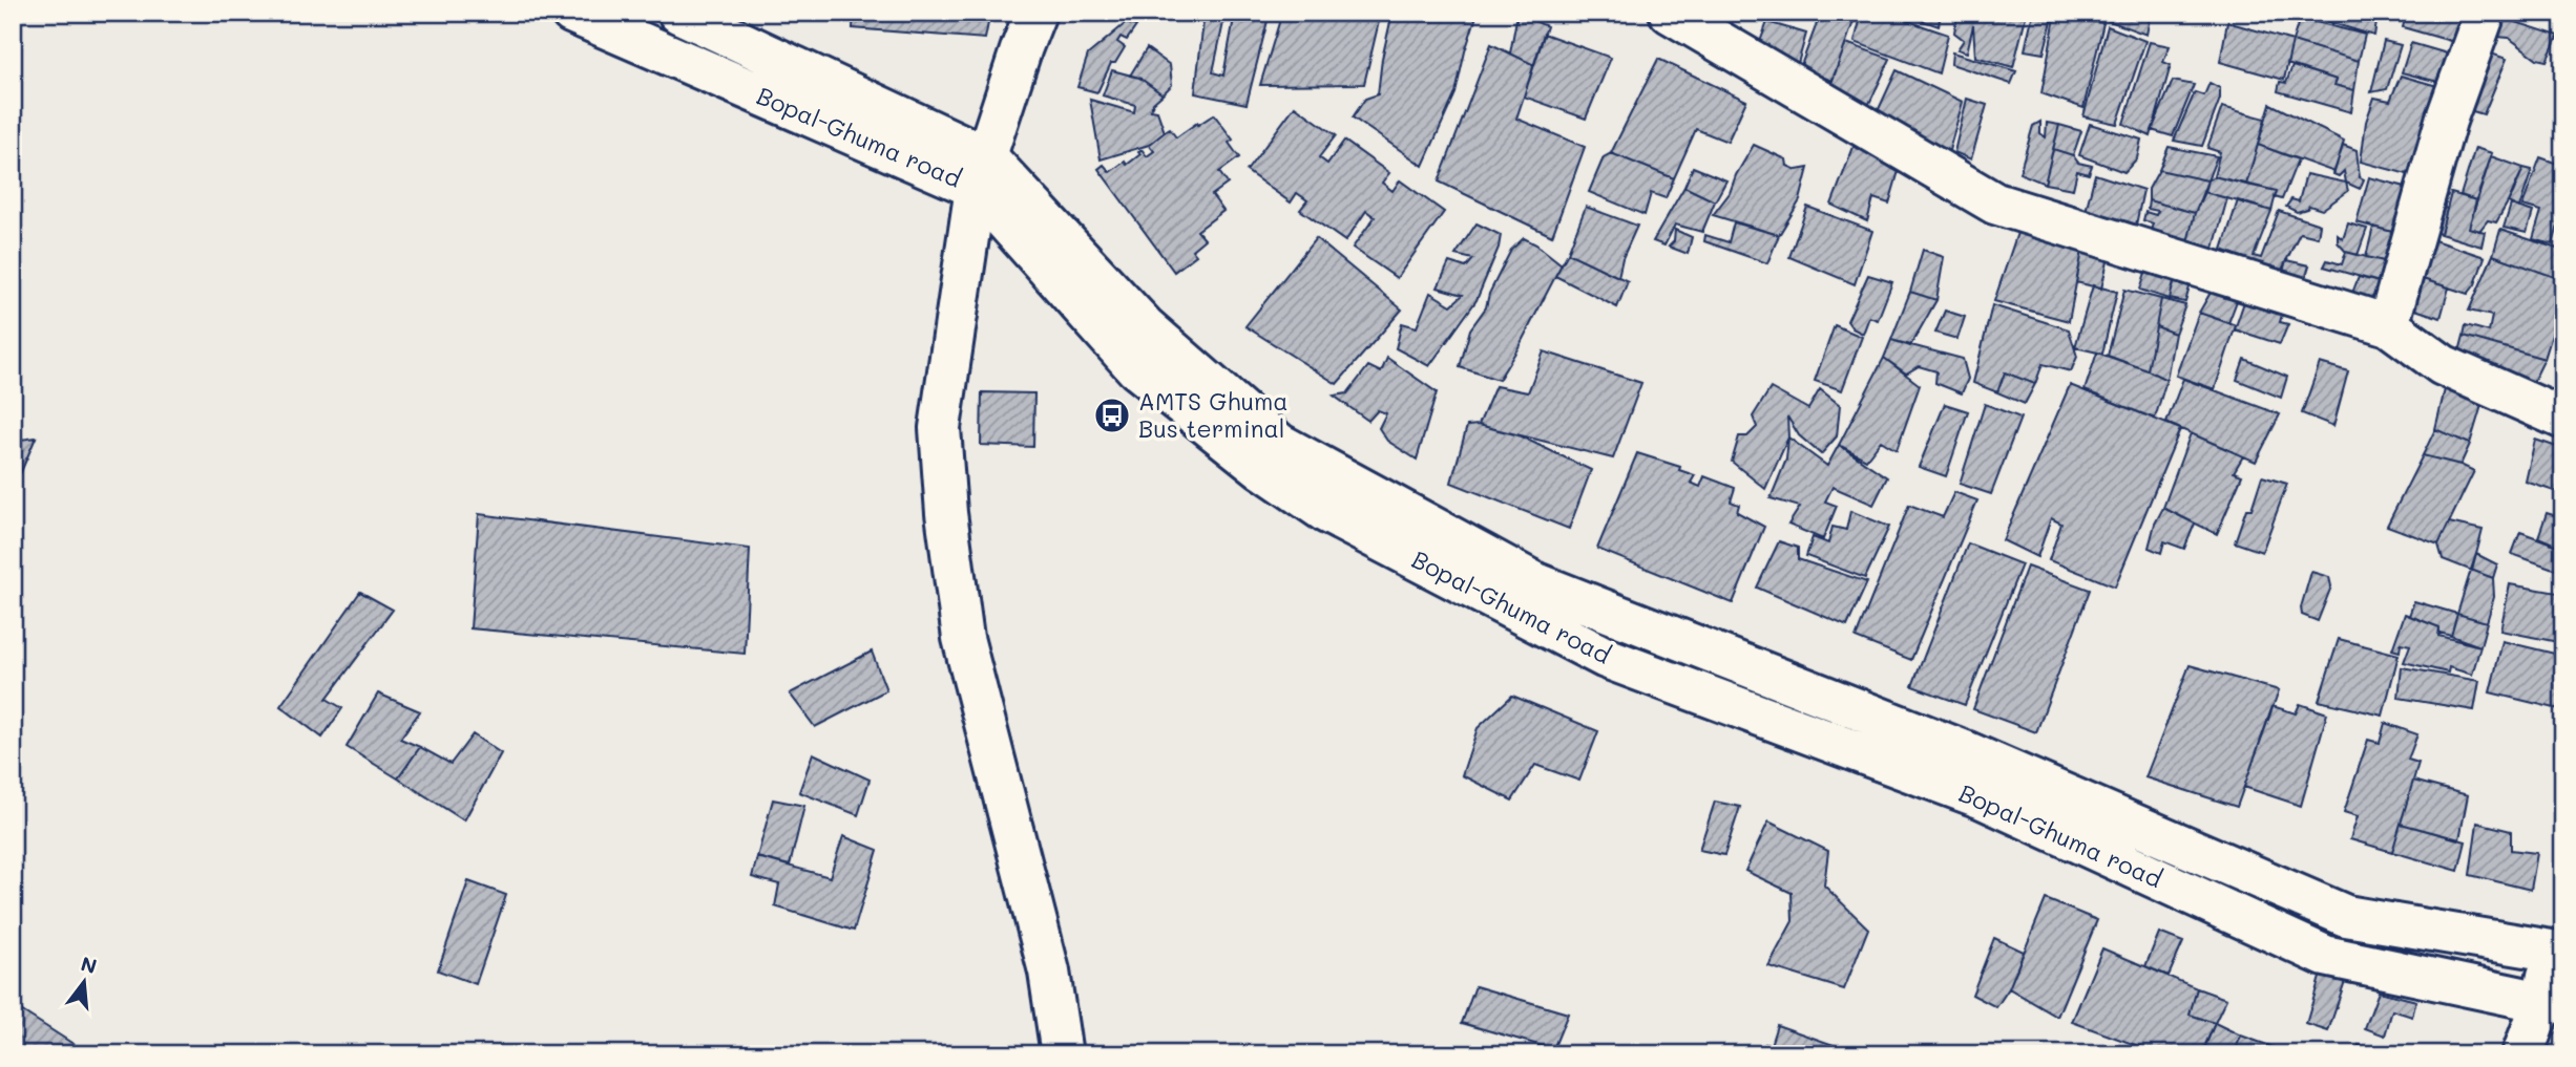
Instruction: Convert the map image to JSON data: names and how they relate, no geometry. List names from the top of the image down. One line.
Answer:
{"streets":{"street":["Bopal-Ghuma road"]},"places":{"bus stop":["AMTS Ghuma Bus terminal"]},"north":"top"}
